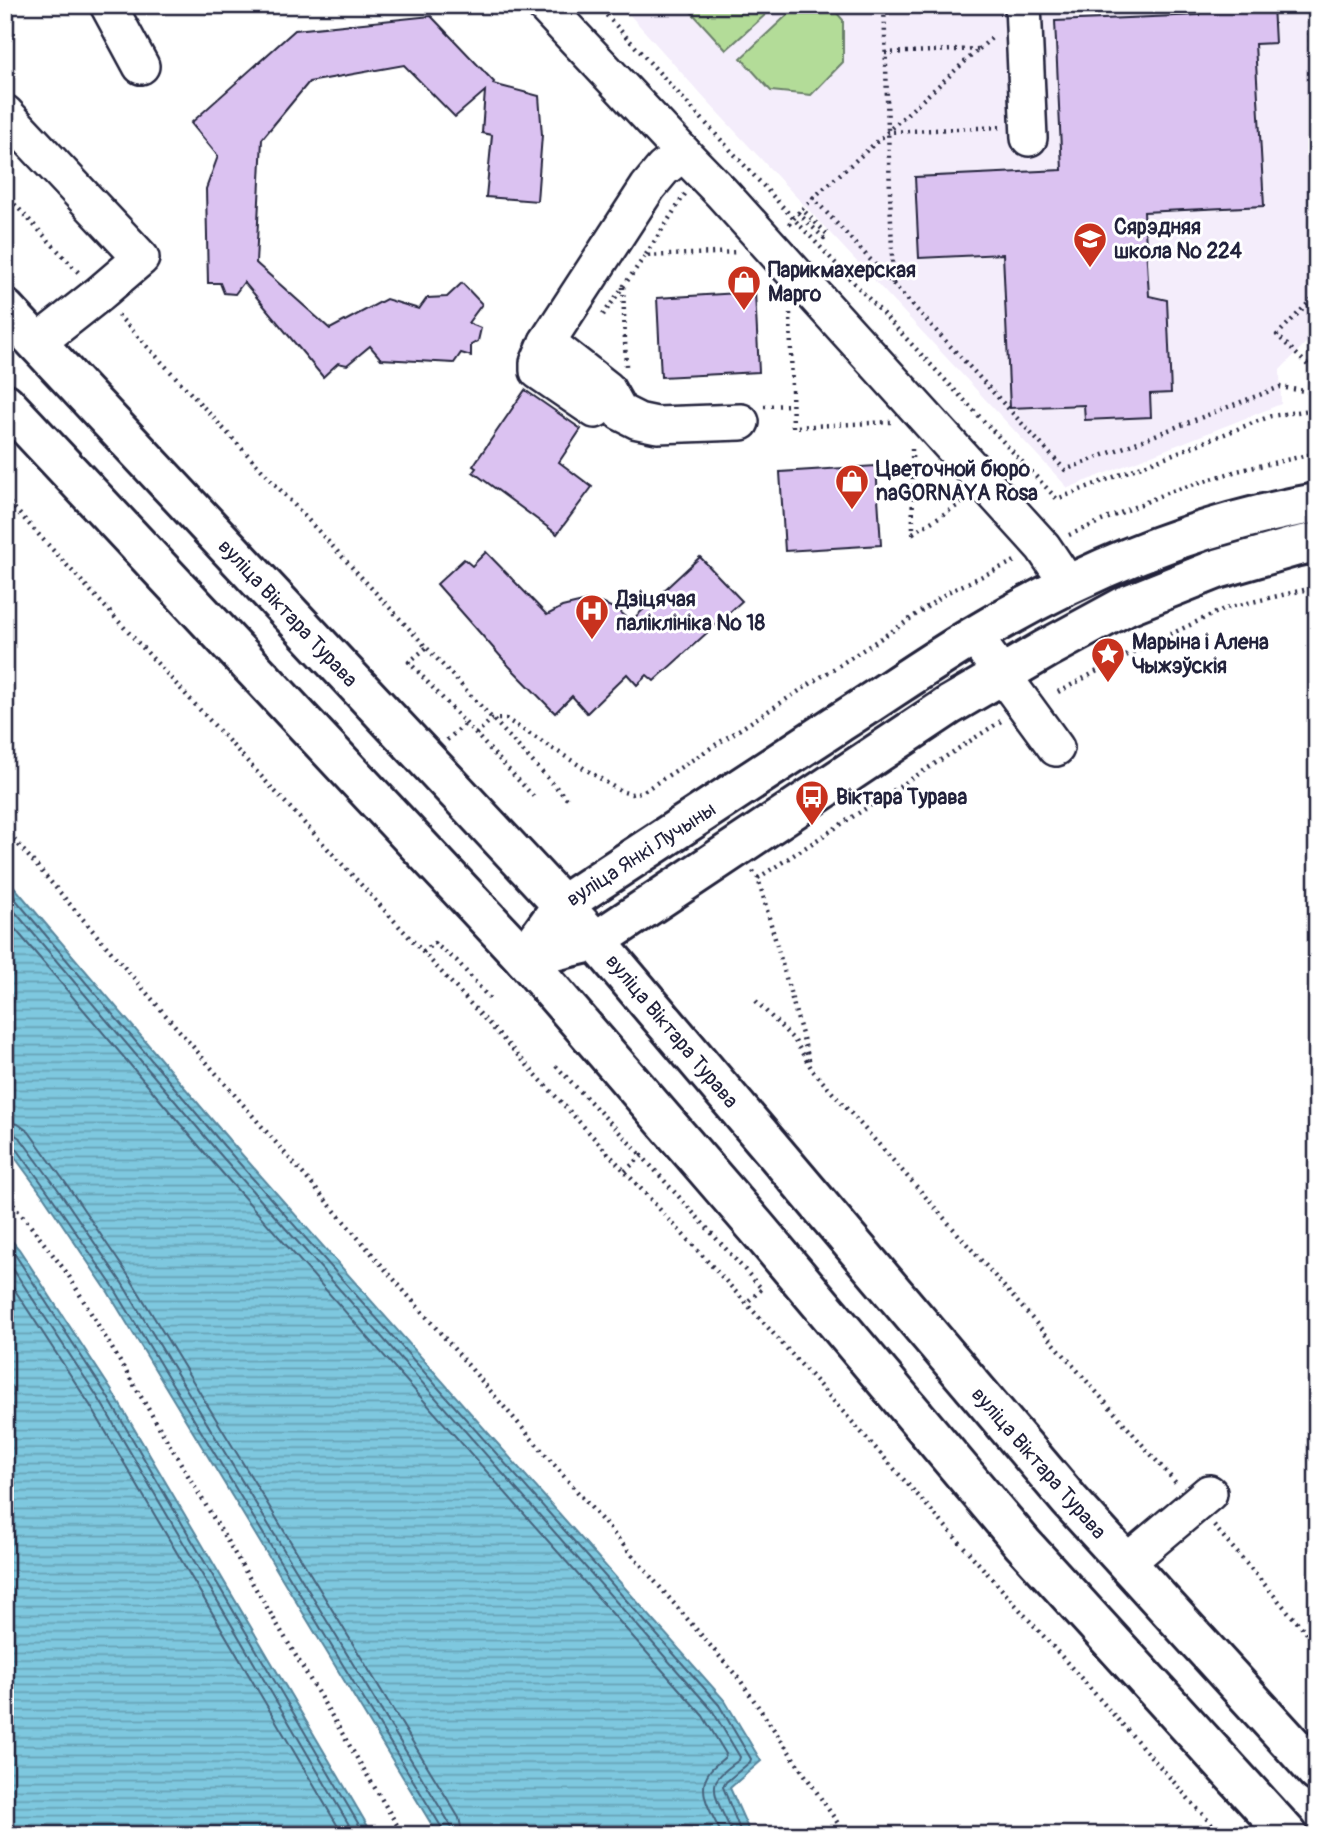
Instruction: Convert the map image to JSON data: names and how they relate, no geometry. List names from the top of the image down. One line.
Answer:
{"streets":{"main road":["вуліца Віктара Турава","вуліца Янкі Лучыны"]},"crossings":[["вуліца Віктара Турава","вуліца Янкі Лучыны"]],"places":{"school or university":["Сярэдняя школа № 224"],"shop":["Парикмахерская Марго","Цветочной бюро naGORNAYA Rosa"],"hospital":["Дзіцячая паліклініка № 18"],"place":["Марына і Алена Чыжэўскія"],"bus stop":["Віктара Турава"]}}
